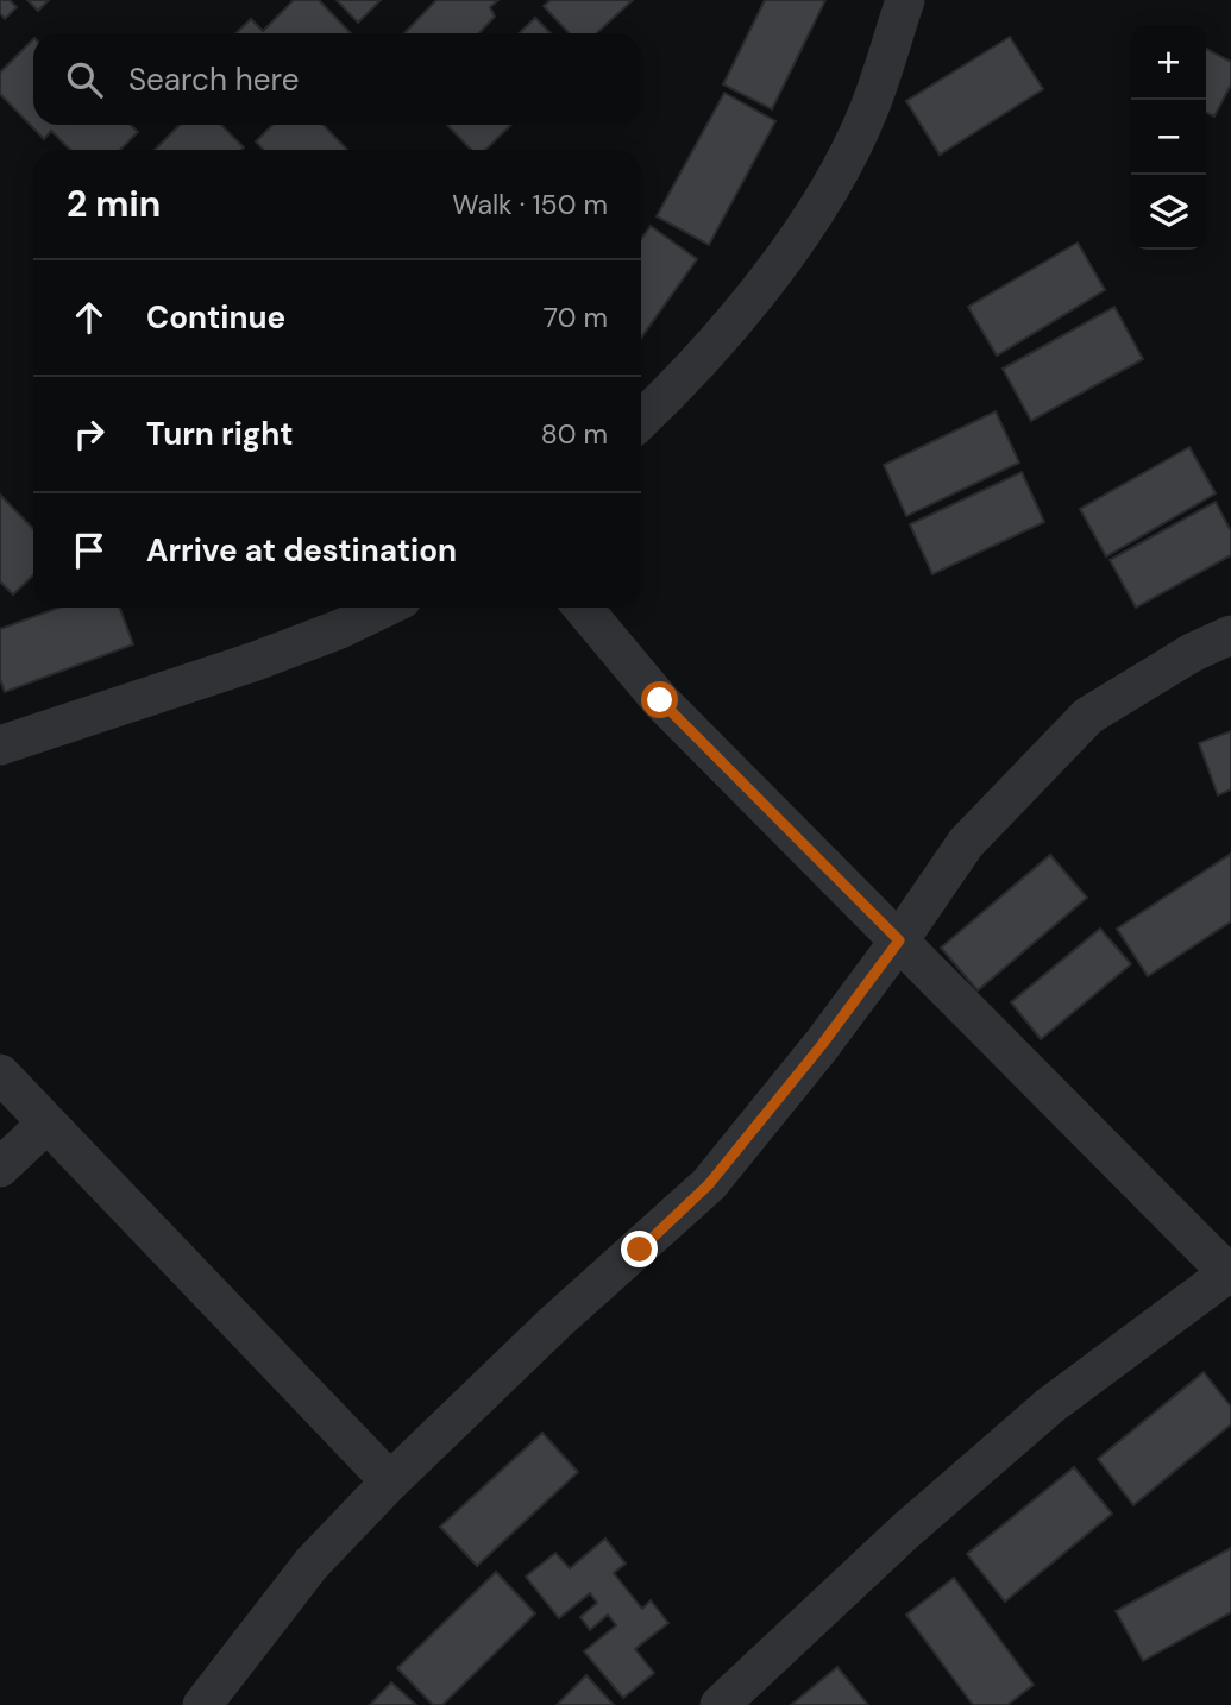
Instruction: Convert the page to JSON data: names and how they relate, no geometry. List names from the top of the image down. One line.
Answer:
{"page":{"map_buttons":["+","−"],"search":"Search here","heading":["2 min","Walk · 150 m"],"list":[["Continue","70 m"],["Turn right","80 m"],"Arrive at destination"]}}
